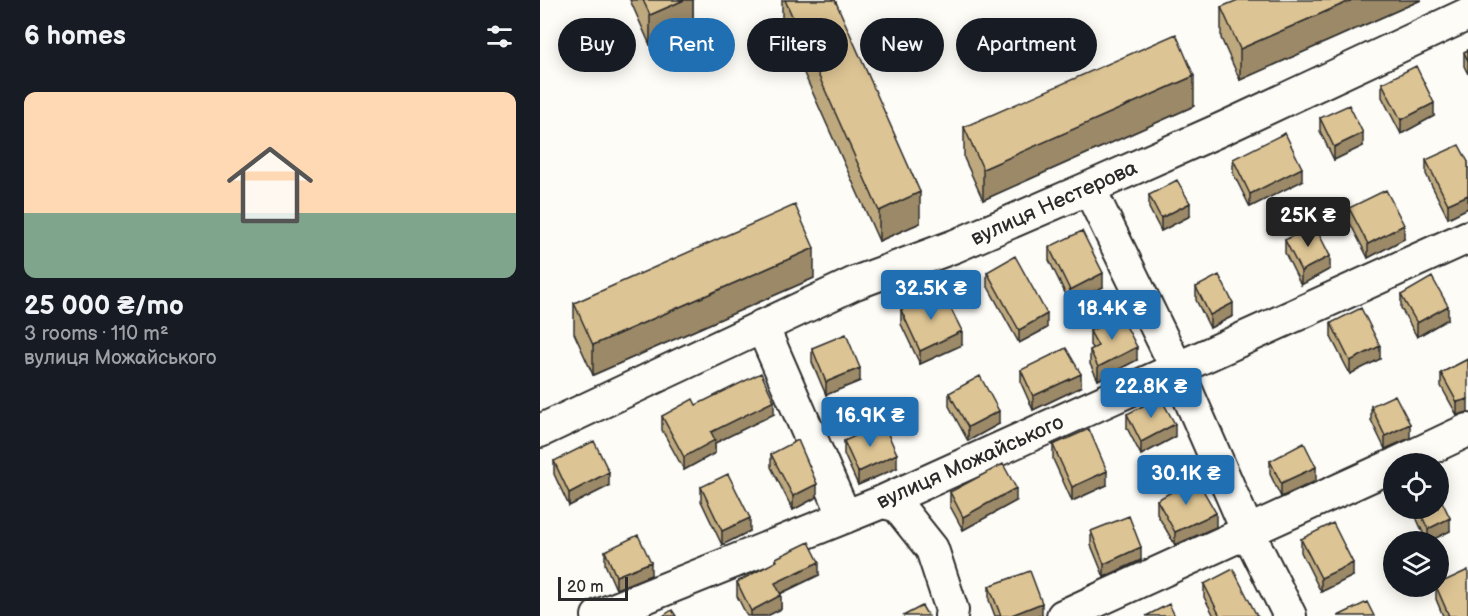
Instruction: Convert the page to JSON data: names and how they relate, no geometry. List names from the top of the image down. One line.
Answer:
{"streets":{"street":["вулиця Нестерова","вулиця Можайського"]},"scale_bar":"20 m","page":{"heading":"6 homes","chip":["Buy","Rent","Filters","New","Apartment"],"list":[{"name":"25 000 ₴/mo","note":"3 rooms · 110 m² · вулиця Можайського"}],"price":["25K ₴","32.5K ₴","18.4K ₴","22.8K ₴","16.9K ₴","30.1K ₴"],"scale":"20 m"}}
